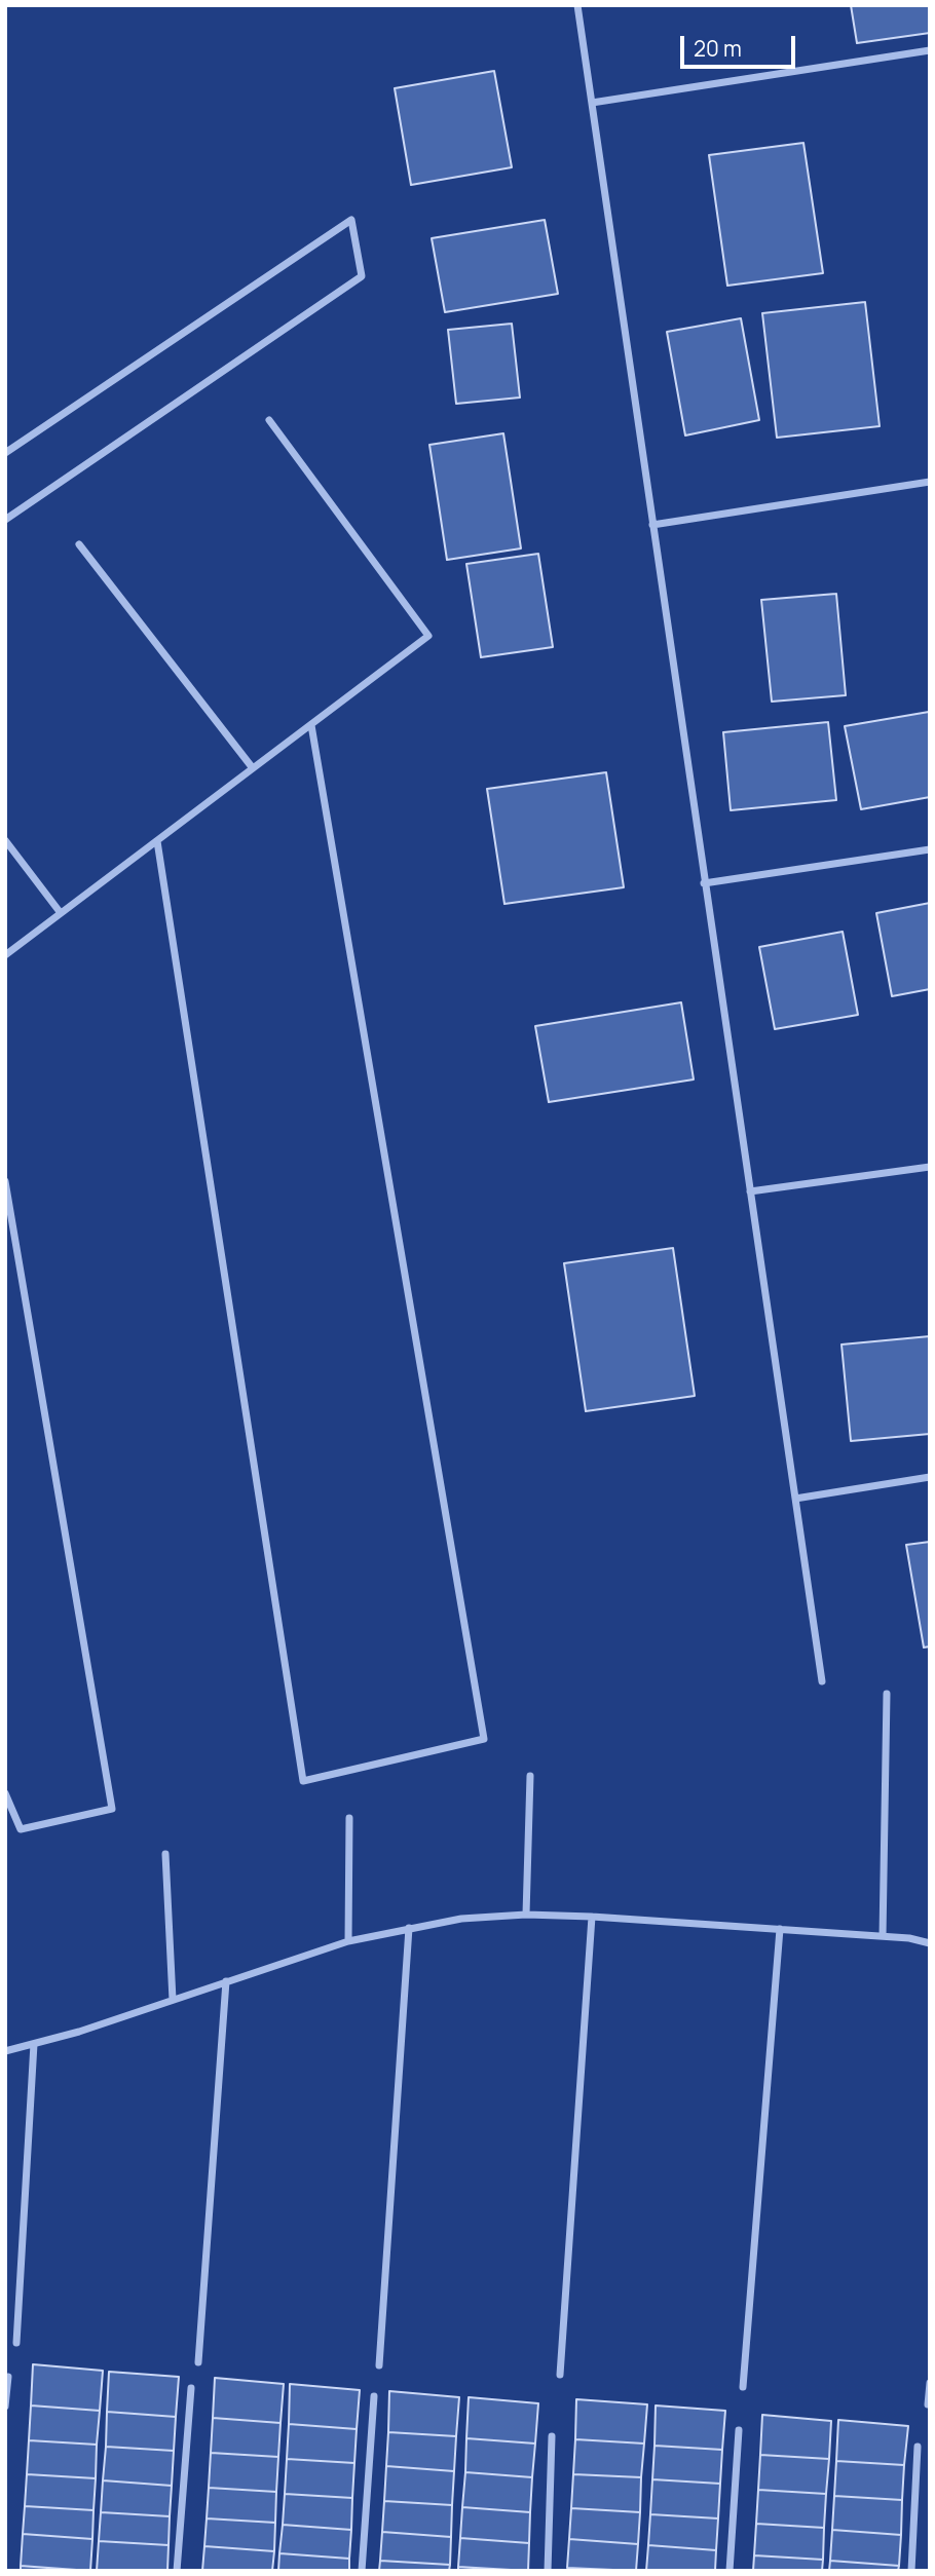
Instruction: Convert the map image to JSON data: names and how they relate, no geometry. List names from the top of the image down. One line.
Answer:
{"scale_bar":"20 m"}
